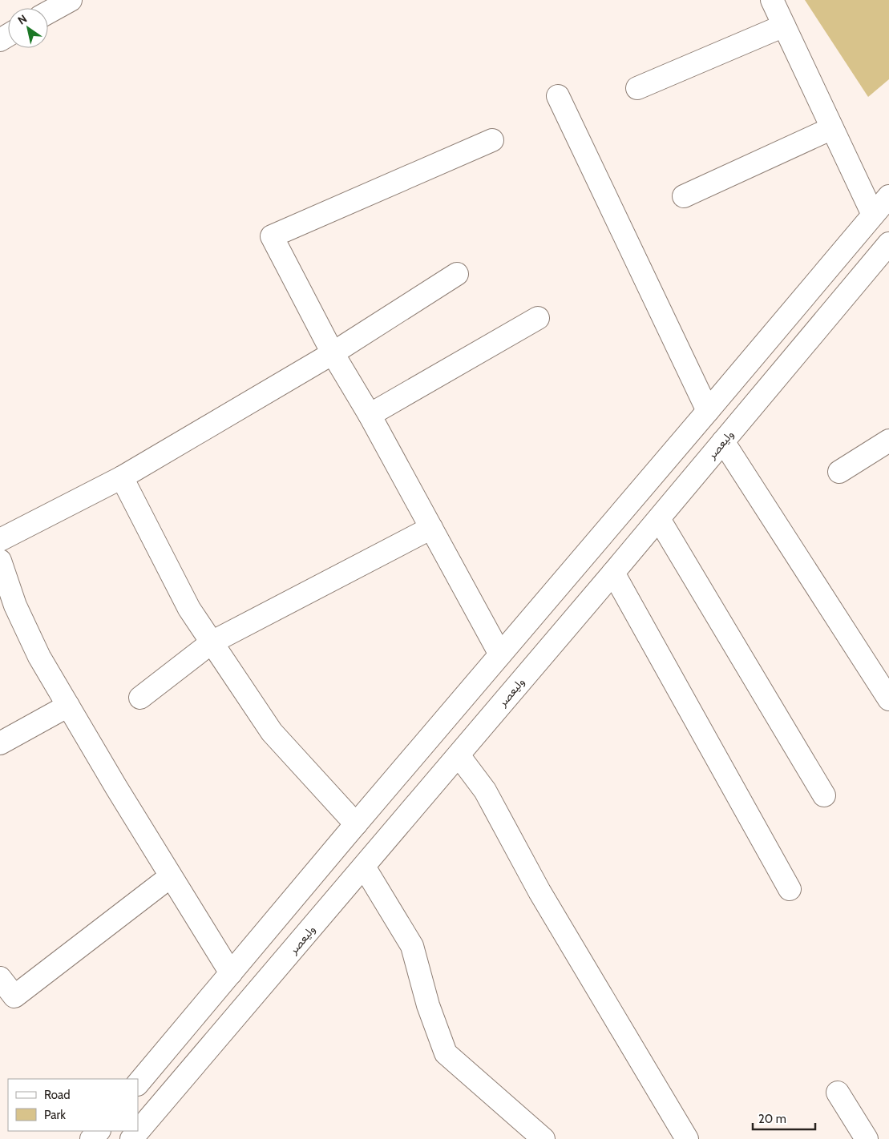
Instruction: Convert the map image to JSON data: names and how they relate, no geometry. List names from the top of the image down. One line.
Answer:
{"streets":{"street":["ولیعصر"]},"legend":["Road","Park"],"scale_bar":"20 m","north":"top left"}
